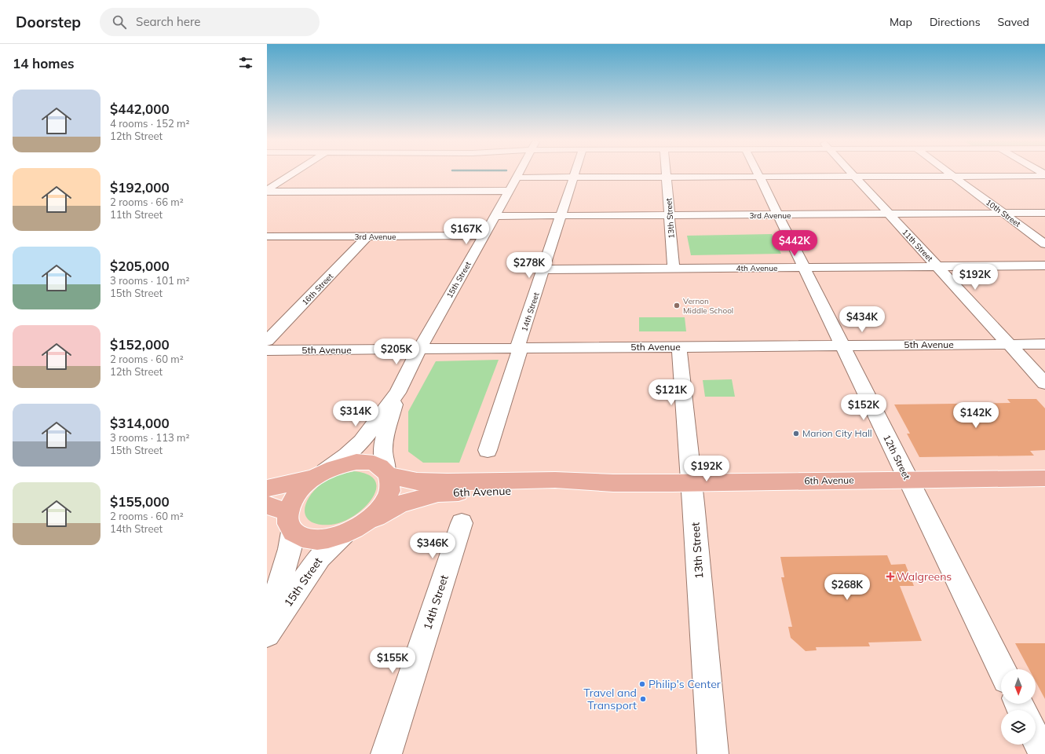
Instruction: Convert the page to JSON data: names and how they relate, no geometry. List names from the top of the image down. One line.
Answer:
{"streets":{"main road":["6th Avenue"],"street":["10th Street","3rd Avenue","13th Street","11th Street","4th Avenue","15th Street","16th Street","14th Street","5th Avenue","12th Street"]},"crossings":[["10th Street","3rd Avenue"],["3rd Avenue","13th Street"],["3rd Avenue","11th Street"],["3rd Avenue","15th Street"],["3rd Avenue","16th Street"],["3rd Avenue","14th Street"],["3rd Avenue","12th Street"],["13th Street","4th Avenue"],["13th Street","5th Avenue"],["13th Street","6th Avenue"],["11th Street","4th Avenue"],["11th Street","5th Avenue"],["4th Avenue","14th Street"],["4th Avenue","12th Street"],["15th Street","5th Avenue"],["15th Street","6th Avenue"],["14th Street","5th Avenue"],["5th Avenue","12th Street"],["12th Street","6th Avenue"]],"places":{"other":["Vernon Middle School","Marion City Hall","Philip's Center","Travel and Transport"],"health":["Walgreens"]},"north":"bottom","page":{"header":"Doorstep","search":"Search here","nav":["Map","Directions","Saved"],"heading":"14 homes","list":[{"name":"$442,000","note":"4 rooms · 152 m² · 12th Street"},{"name":"$192,000","note":"2 rooms · 66 m² · 11th Street"},{"name":"$205,000","note":"3 rooms · 101 m² · 15th Street"},{"name":"$152,000","note":"2 rooms · 60 m² · 12th Street"},{"name":"$314,000","note":"3 rooms · 113 m² · 15th Street"},{"name":"$155,000","note":"2 rooms · 60 m² · 14th Street"}],"price":["$167K","$442K","$278K","$192K","$434K","$205K","$121K","$152K","$314K","$142K","$192K","$346K","$268K","$155K"]}}
